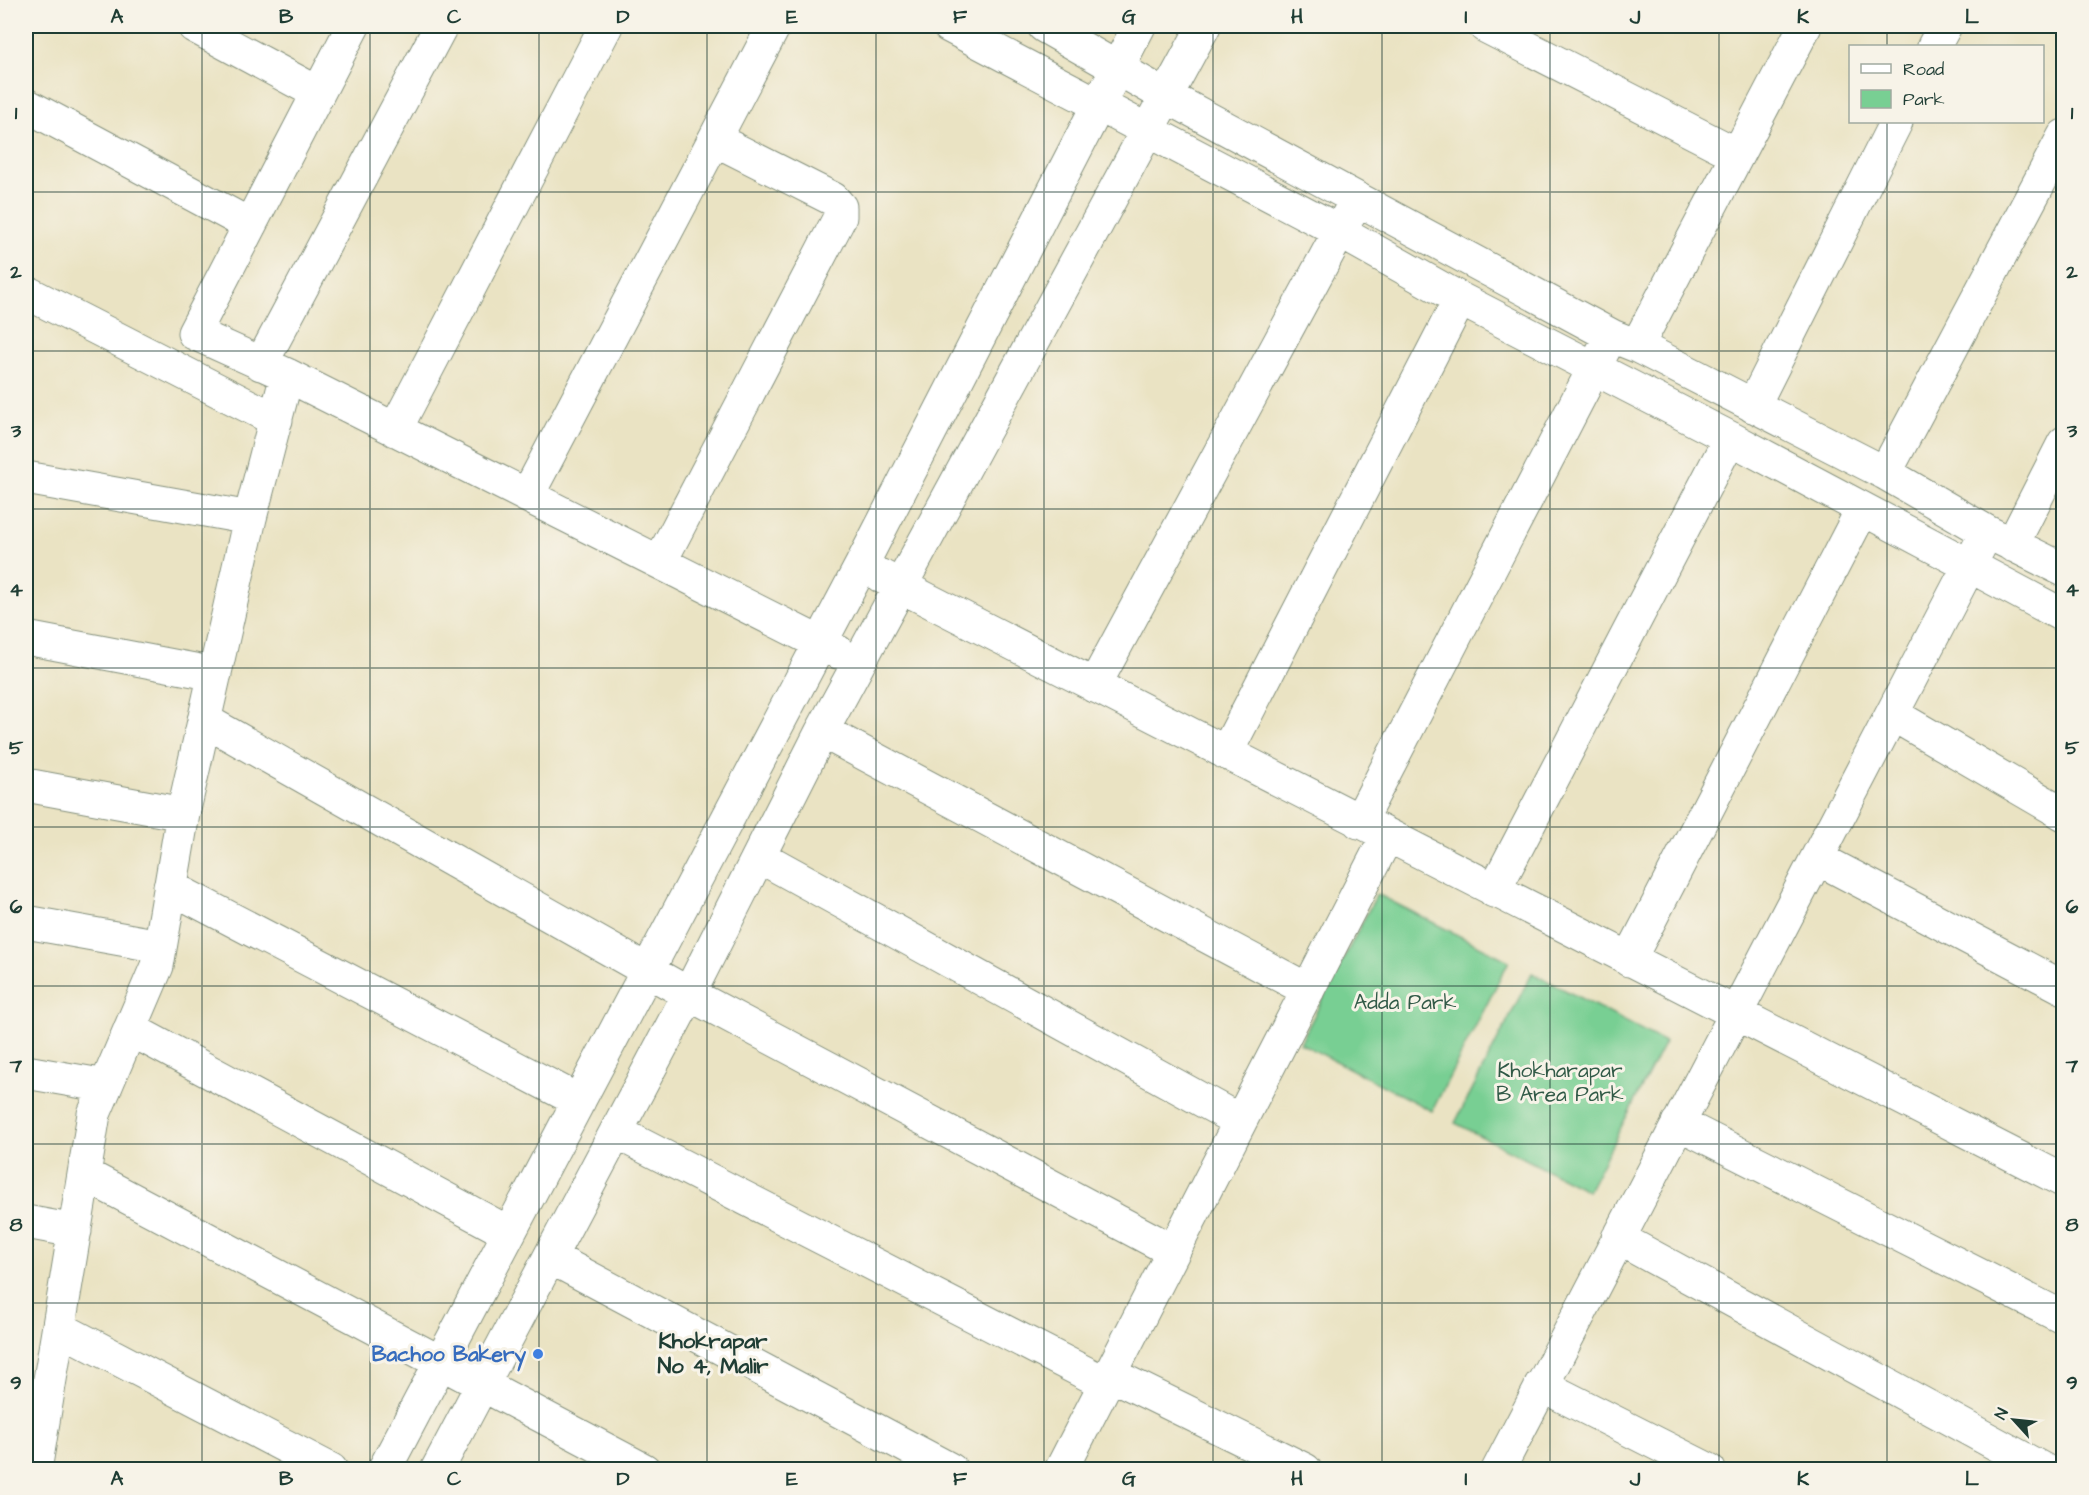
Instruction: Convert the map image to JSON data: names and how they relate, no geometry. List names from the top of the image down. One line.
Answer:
{"districts":["Khokrapar No 4, Malir"],"parks":["Adda Park","Khokharapar B Area Park"],"places":["Bachoo Bakery"],"legend":["Road","Park"],"north":"top left","grid":{"columns":["A","B","C","D","E","F","G","H","I","J","K","L"],"rows":["1","2","3","4","5","6","7","8","9"]}}
